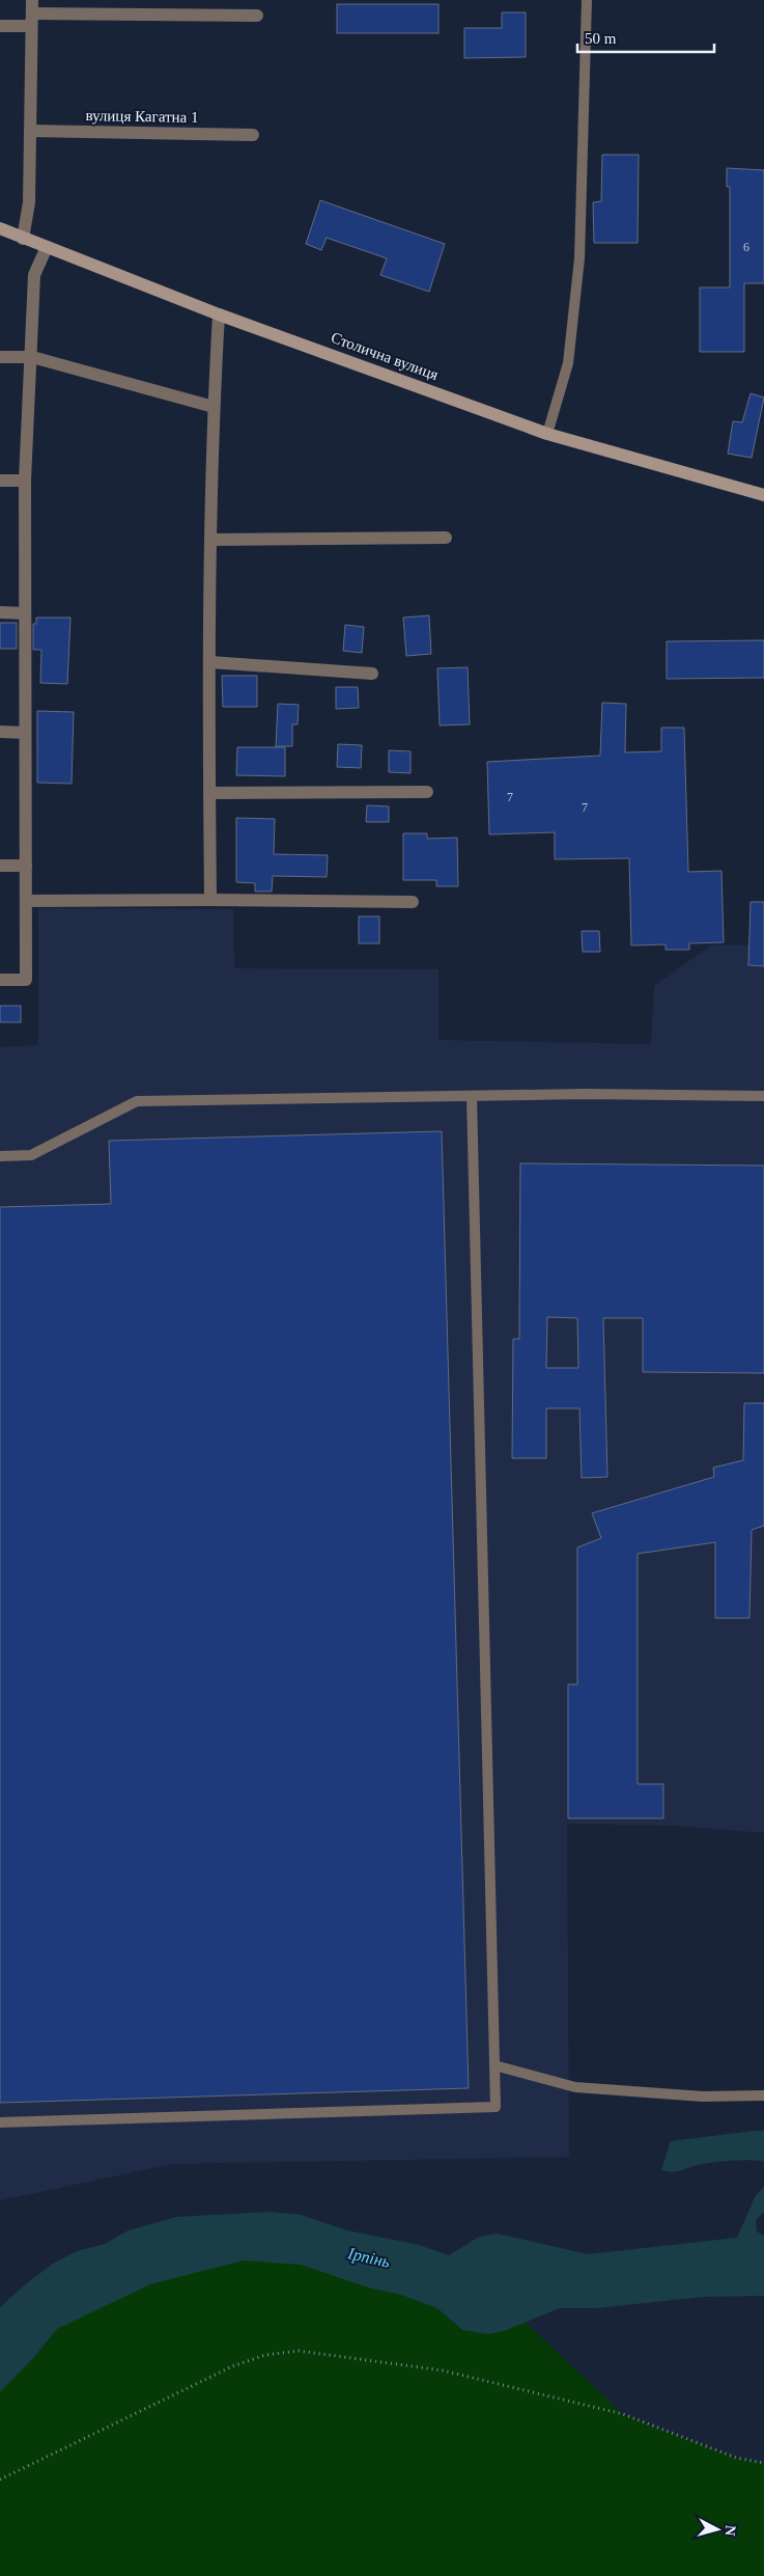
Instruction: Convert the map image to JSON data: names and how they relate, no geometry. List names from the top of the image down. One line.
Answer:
{"streets":{"main road":["Столична вулиця"],"street":["вулиця Кагатна 1"]},"water":["Ірпінь"],"house_numbers":["6","7","7"],"scale_bar":"50 m","north":"right"}
